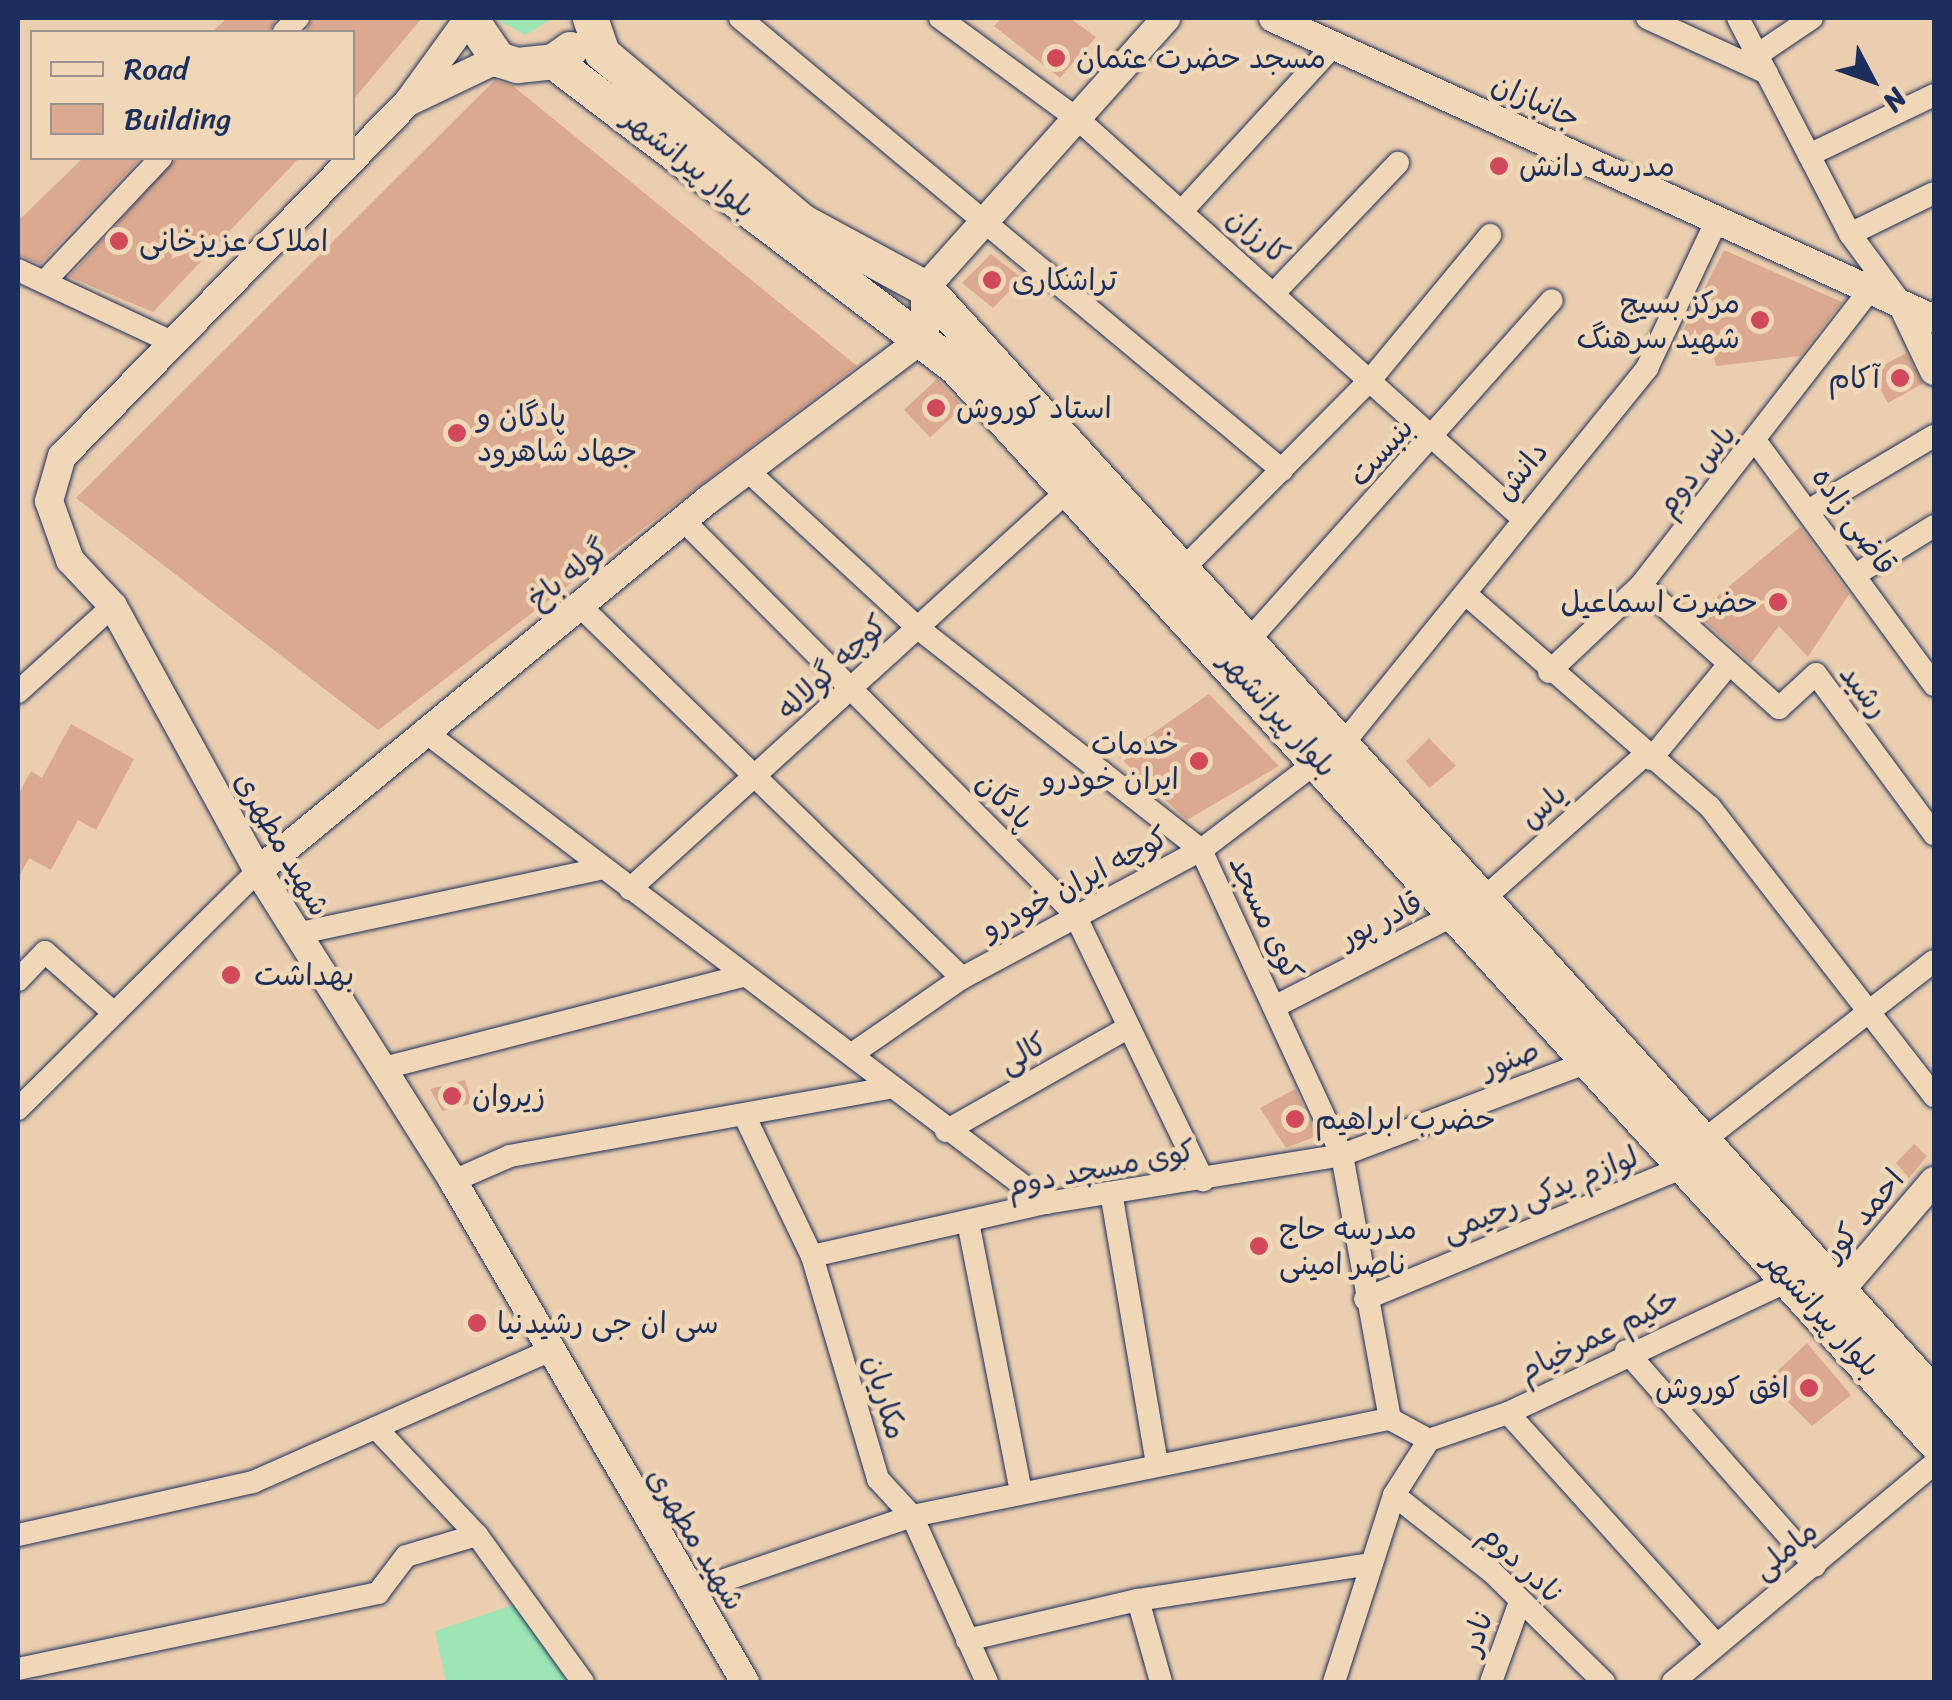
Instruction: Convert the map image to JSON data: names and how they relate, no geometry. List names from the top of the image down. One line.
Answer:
{"streets":{"main road":["بلوار پیرانشهر"],"street":["جانبازان","کارزان","بنبست","یاس دوم","دانش","قاضی زاده","گوله باخ","کوچه گولاله","رشید","پادگان","یاس","شهید مطهری","کوچه ایران خودرو","کوی مسجد","قادر پور","کالی","صنور","کوی مسجد دوم","لوازم یدکی رحیمی","احمد کور","حکیم عمرخیام","مکاریان","ماملی","نادر دوم","نادر"]},"crossings":[["جانبازان","یاس دوم"],["جانبازان","دانش"],["بلوار پیرانشهر","بنبست"],["بلوار پیرانشهر","دانش"],["بلوار پیرانشهر","گوله باخ"],["بلوار پیرانشهر","کوچه گولاله"],["بلوار پیرانشهر","یاس"],["بلوار پیرانشهر","کوچه ایران خودرو"],["بلوار پیرانشهر","قادر پور"],["بلوار پیرانشهر","صنور"],["بلوار پیرانشهر","لوازم یدکی رحیمی"],["بلوار پیرانشهر","احمد کور"],["بلوار پیرانشهر","حکیم عمرخیام"],["کارزان","بنبست"],["کارزان","دانش"],["یاس دوم","قاضی زاده"],["یاس دوم","رشید"],["دانش","کوچه ایران خودرو"],["گوله باخ","پادگان"],["گوله باخ","شهید مطهری"],["گوله باخ","کوی مسجد"],["کوچه گولاله","پادگان"],["کوچه گولاله","کوی مسجد"],["رشید","یاس"],["پادگان","کوچه ایران خودرو"],["پادگان","کالی"],["پادگان","کوی مسجد دوم"],["یاس","قادر پور"],["کوچه ایران خودرو","کوی مسجد"],["کوی مسجد","قادر پور"],["کوی مسجد","صنور"],["کوی مسجد","کوی مسجد دوم"],["کوی مسجد","لوازم یدکی رحیمی"],["صنور","کوی مسجد دوم"],["کوی مسجد دوم","مکاریان"],["نادر دوم","نادر"]],"places":["مسجد حضرت عثمان","مدرسه دانش","املاک عزیزخانی","تراشکاری","مرکز بسیج شهید سرهنگ","آکام","استاد کوروش","پادگان و جهاد شاهرود","حضرت اسماعیل","خدمات ایران خودرو","بهداشت","زیروان","حضرب ابراهیم","مدرسه حاج ناصر امینی","سی ان جی رشیدنیا","افق کوروش"],"legend":["Road","Building"],"north":"bottom right"}
